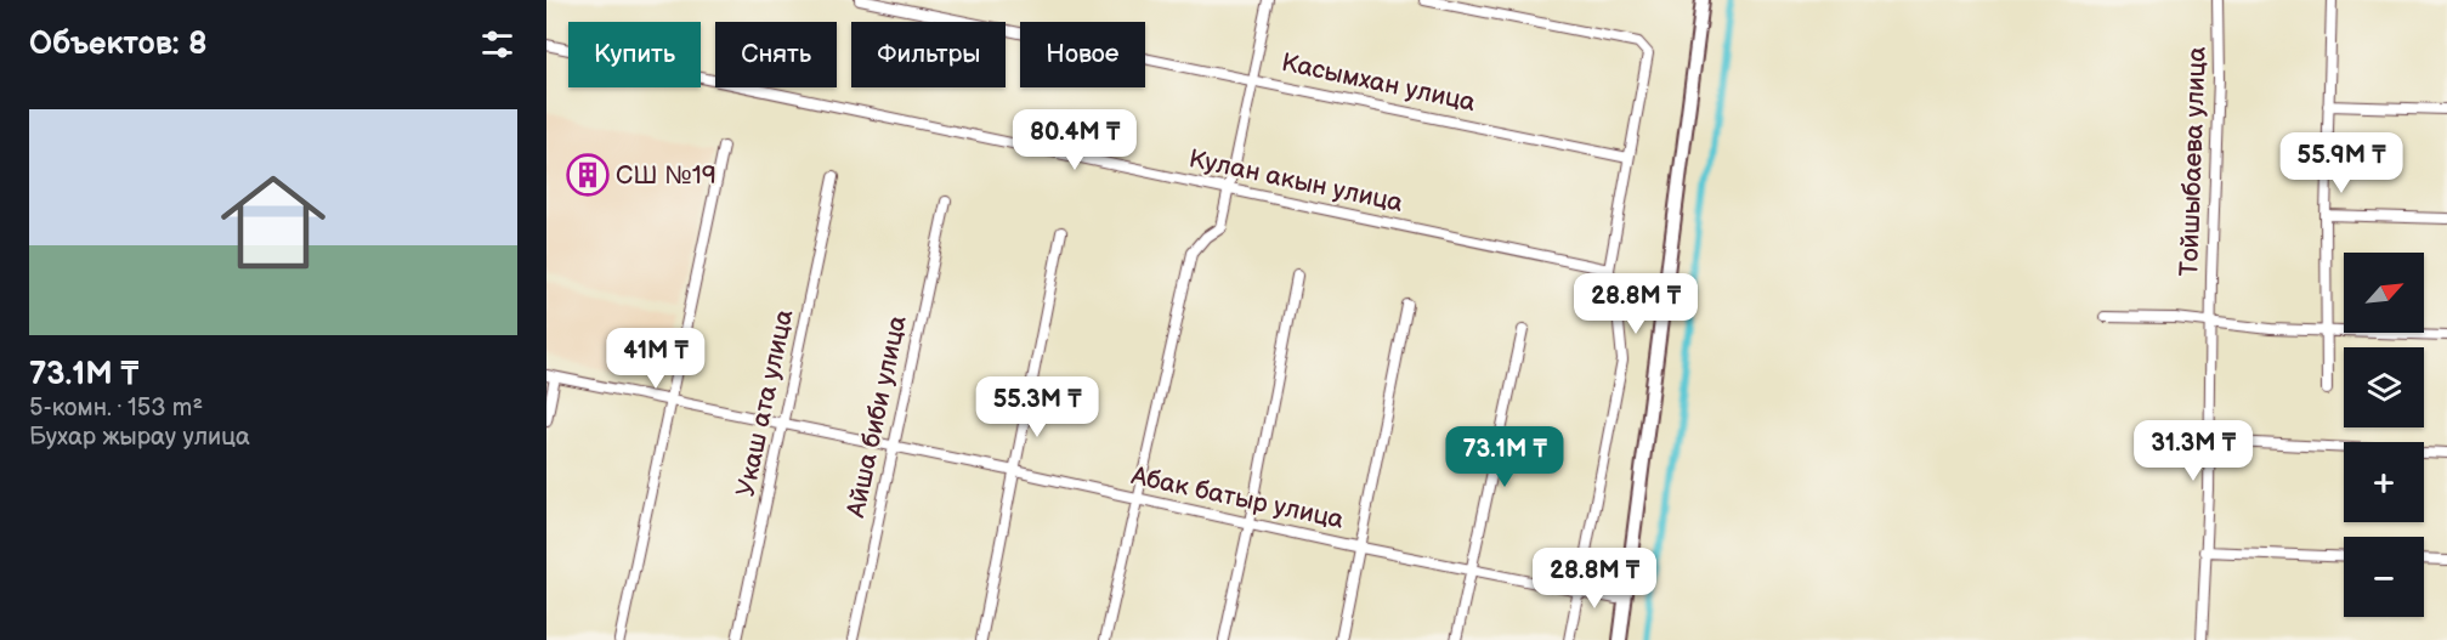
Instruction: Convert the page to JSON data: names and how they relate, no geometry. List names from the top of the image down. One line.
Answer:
{"streets":{"street":["Касымхан улица","Тойшыбаева улица","Кулан акын улица","Укаш ата улица","Айша биби улица","Абак батыр улица"]},"crossings":[["Укаш ата улица","Абак батыр улица"],["Айша биби улица","Абак батыр улица"]],"places":{"building":["СШ №19"]},"north":"top right","page":{"heading":"Объектов: 8","chip":["Купить","Снять","Фильтры","Новое"],"list":[{"name":"73.1M ₸","note":"5-комн. · 153 m² · Бухар жырау улица"}],"price":["80.4M ₸","55.9M ₸","28.8M ₸","41M ₸","55.3M ₸","31.3M ₸","73.1M ₸","28.8M ₸"],"map_buttons":["+","−"]}}
